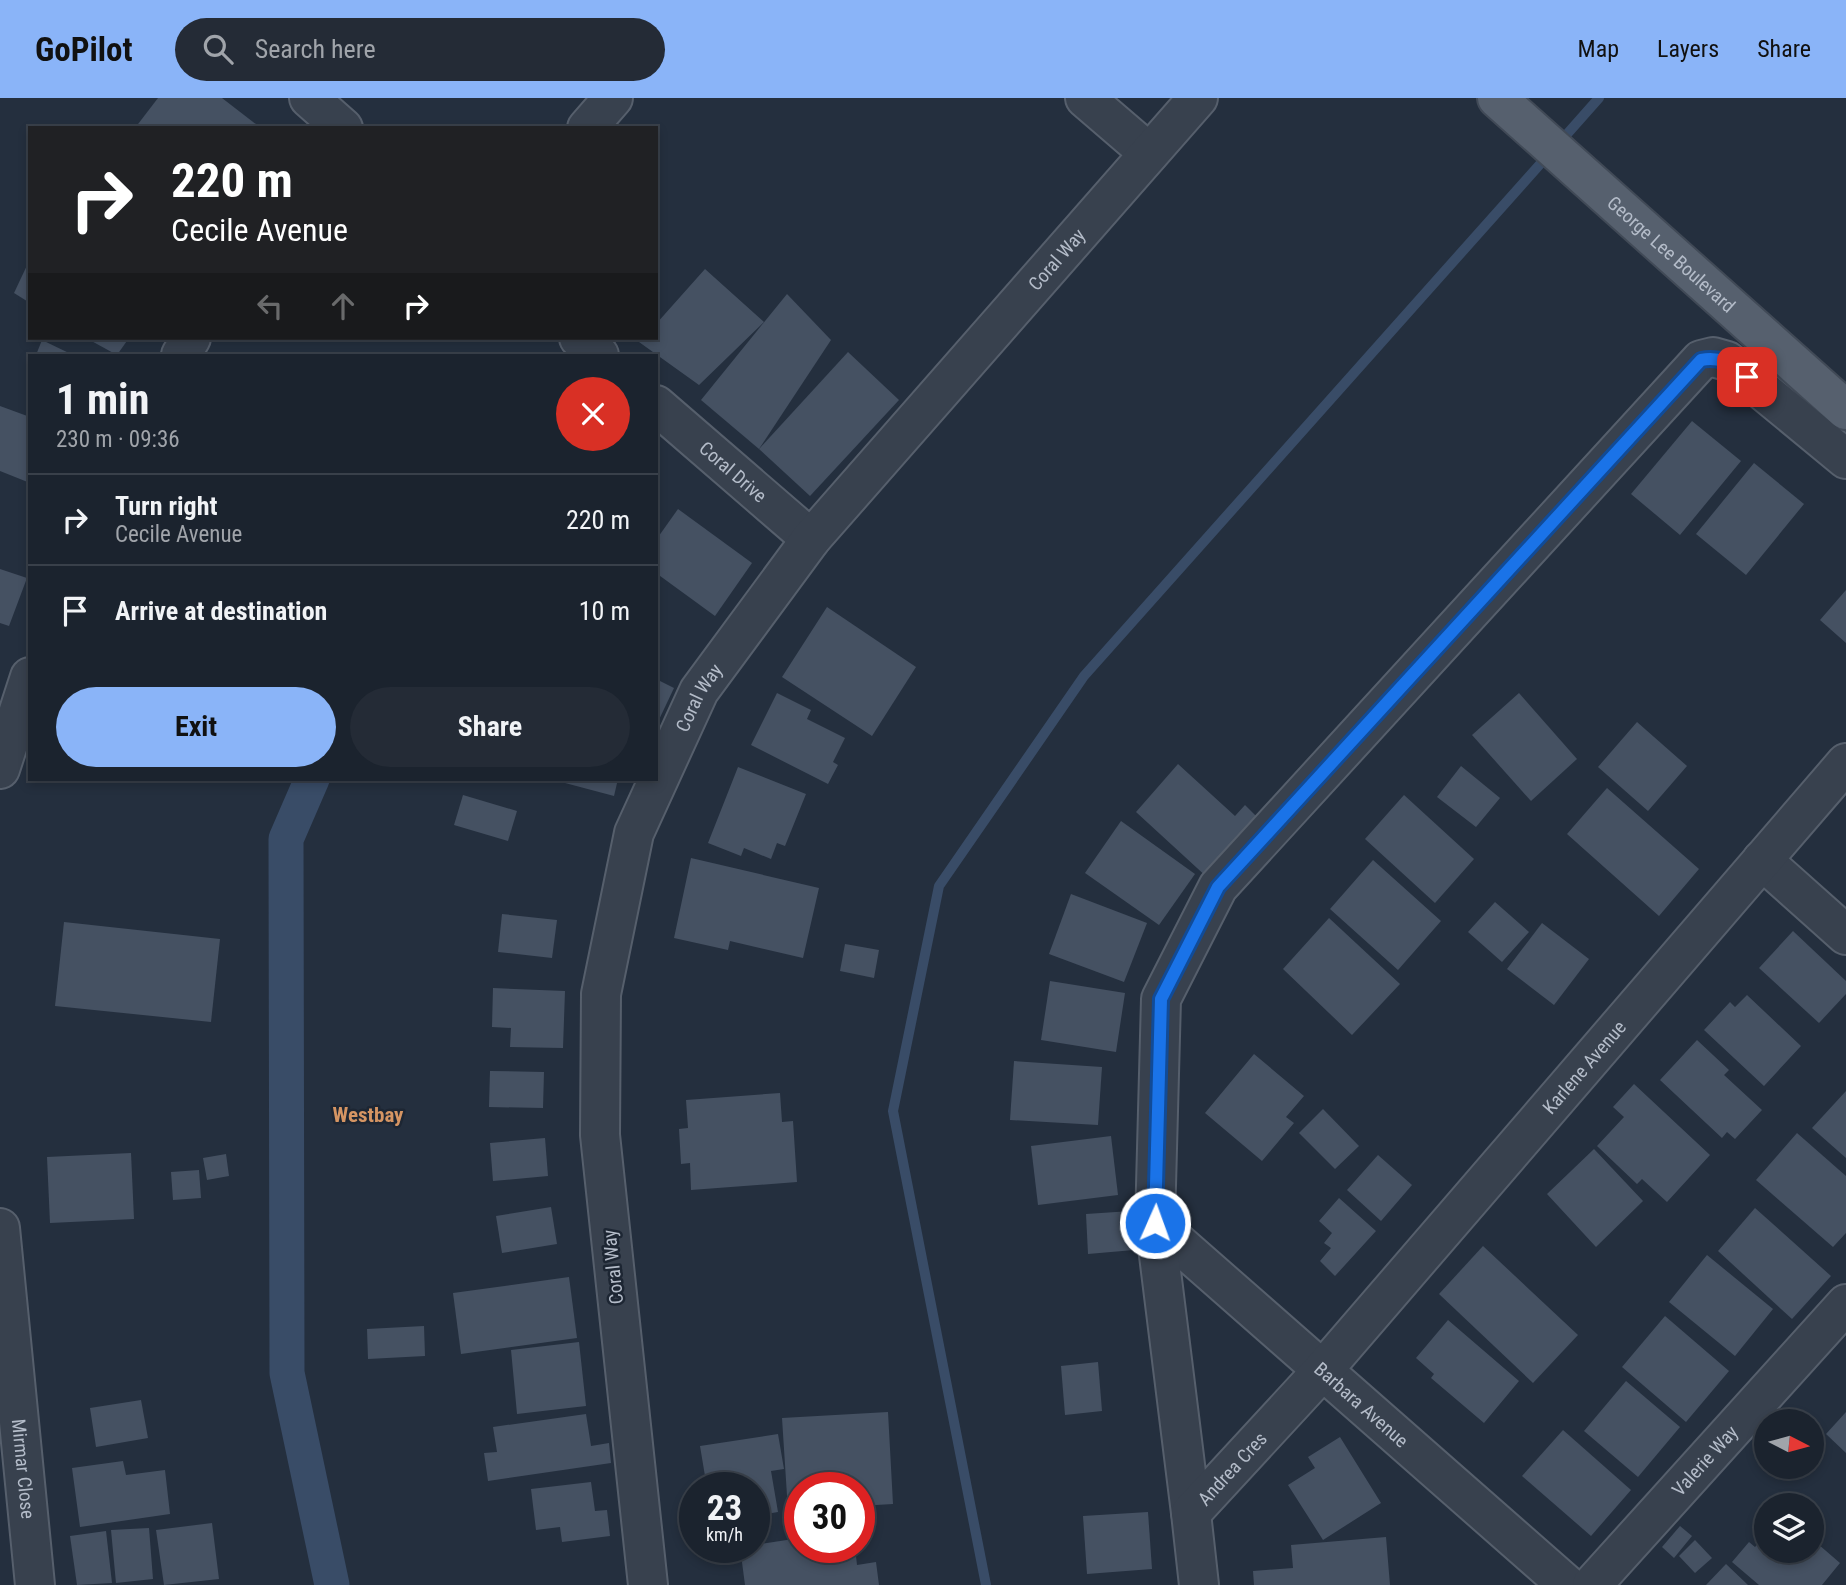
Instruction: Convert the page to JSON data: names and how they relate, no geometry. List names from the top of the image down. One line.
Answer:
{"streets":{"main road":["George Lee Boulevard"],"street":["Coral Way","Coral Drive","Karlene Avenue","Barbara Avenue","Valerie Way","Andrea Cres","Mirmar Close"]},"crossings":[["Coral Way","Coral Drive"],["Karlene Avenue","Barbara Avenue"],["Karlene Avenue","Andrea Cres"],["Barbara Avenue","Andrea Cres"]],"districts":["Westbay"],"north":"right","page":{"header":"GoPilot","search":"Search here","nav":["Map","Layers","Share"],"turn":["220 m","Cecile Avenue"],"heading":["1 min","230 m · 09:36"],"list":[{"name":"Turn right","note":"Cecile Avenue","value":"220 m"},{"name":"Arrive at destination","value":"10 m"}],"buttons":["Exit","Share"],"speed":"23 km/h","limit":"30"}}
